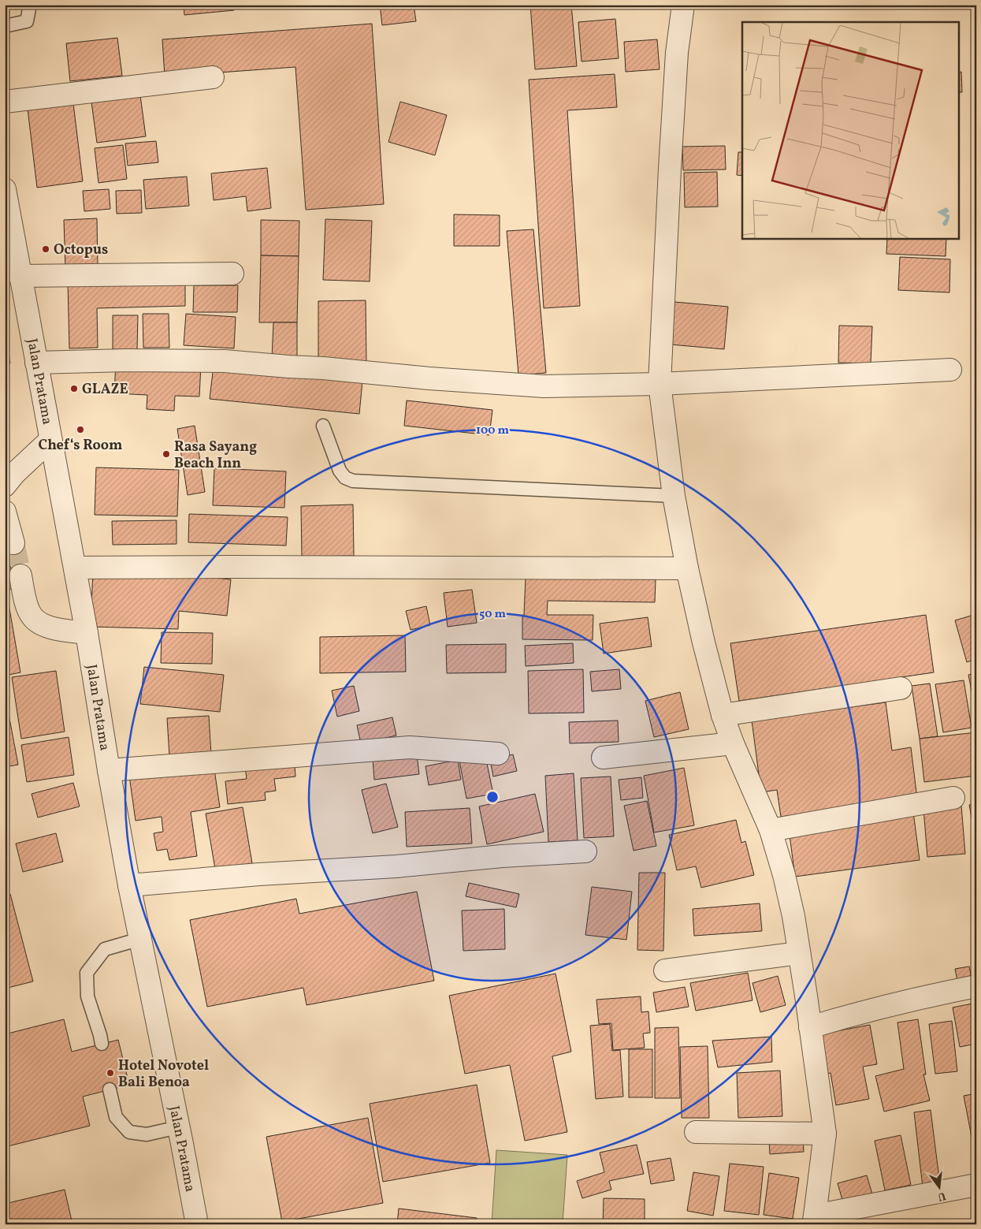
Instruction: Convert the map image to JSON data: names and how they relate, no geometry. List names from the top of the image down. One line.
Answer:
{"streets":{"street":["Jalan Pratama"]},"places":["Octopus","GLAZE","Chef‘s Room","Rasa Sayang Beach Inn","Hotel Novotel Bali Benoa"],"north":"bottom","rings":["100 m","50 m"]}
